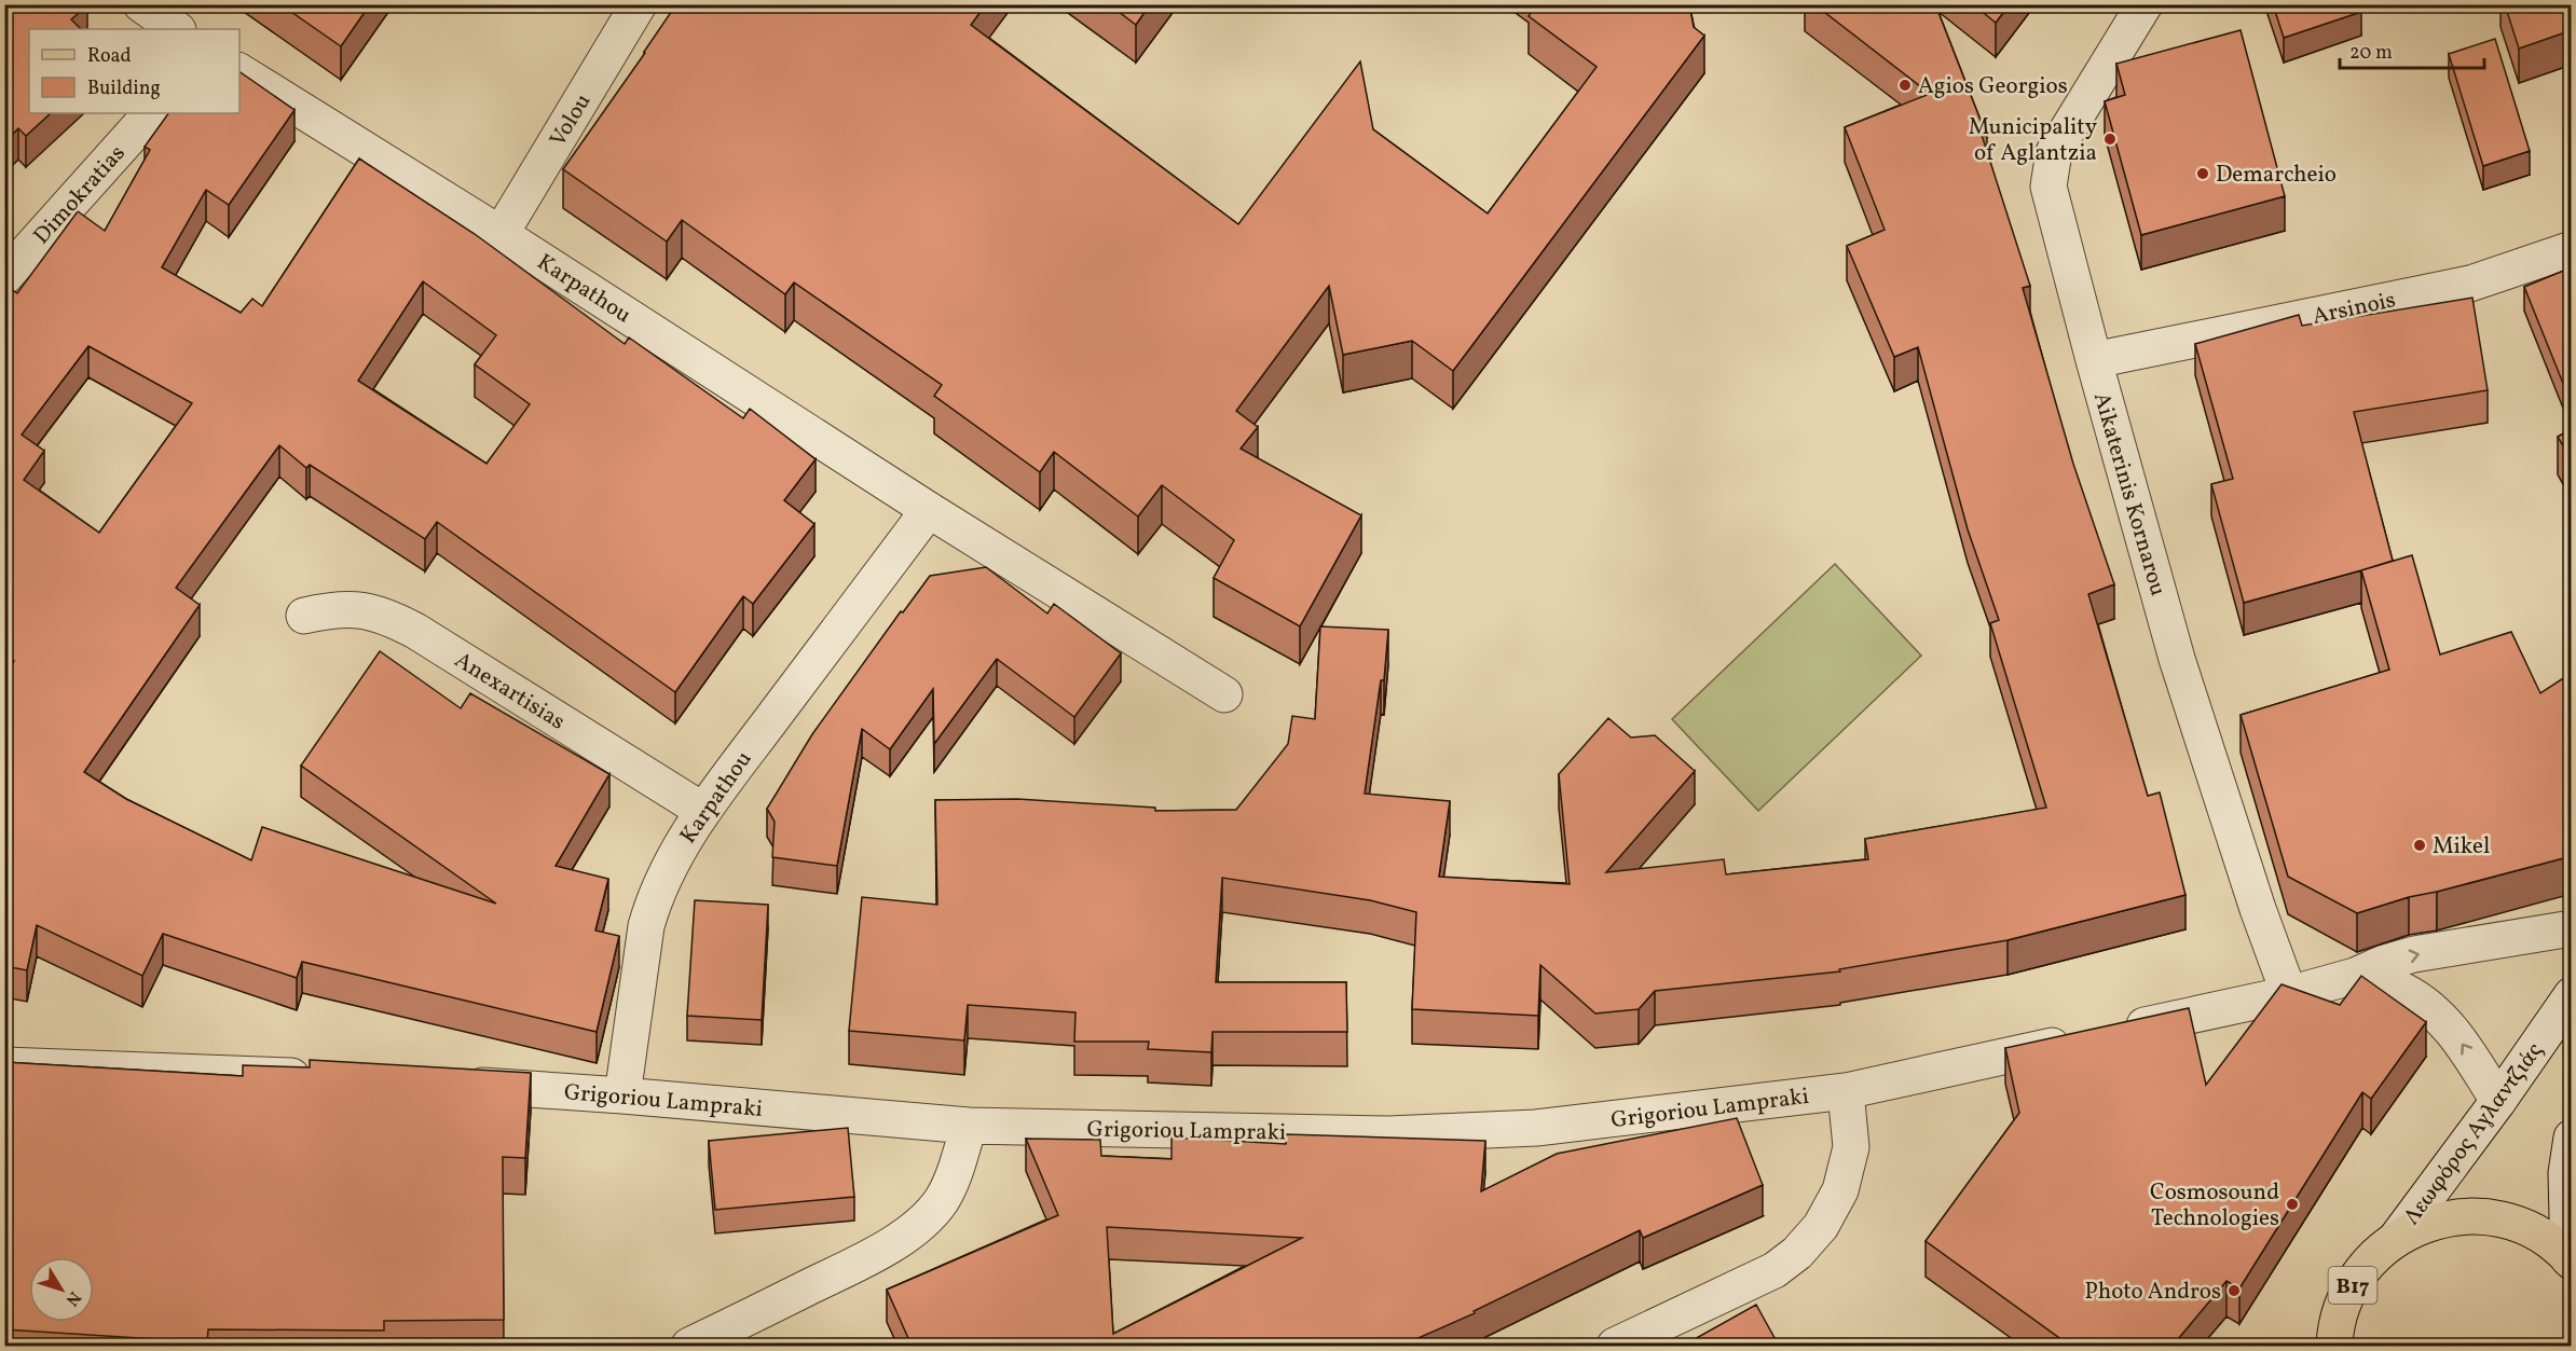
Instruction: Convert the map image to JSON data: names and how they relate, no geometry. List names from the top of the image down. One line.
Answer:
{"streets":{"main road":["B17"],"street":["Volou","Dimokratias","Karpathou","Arsinois","Aikaterinis Kornarou","Anexartisias","Grigoriou Lampraki","Λεωφόρος Αγλαντζιάς"]},"crossings":[["Volou","Karpathou"],["Karpathou","Anexartisias"],["Karpathou","Grigoriou Lampraki"],["Arsinois","Aikaterinis Kornarou"],["Λεωφόρος Αγλαντζιάς","B17"]],"places":["Agios Georgios","Municipality of Aglantzia","Demarcheio","Mikel","Cosmosound Technologies","Photo Andros"],"legend":["Road","Building"],"scale_bar":"20 m","north":"bottom right"}
